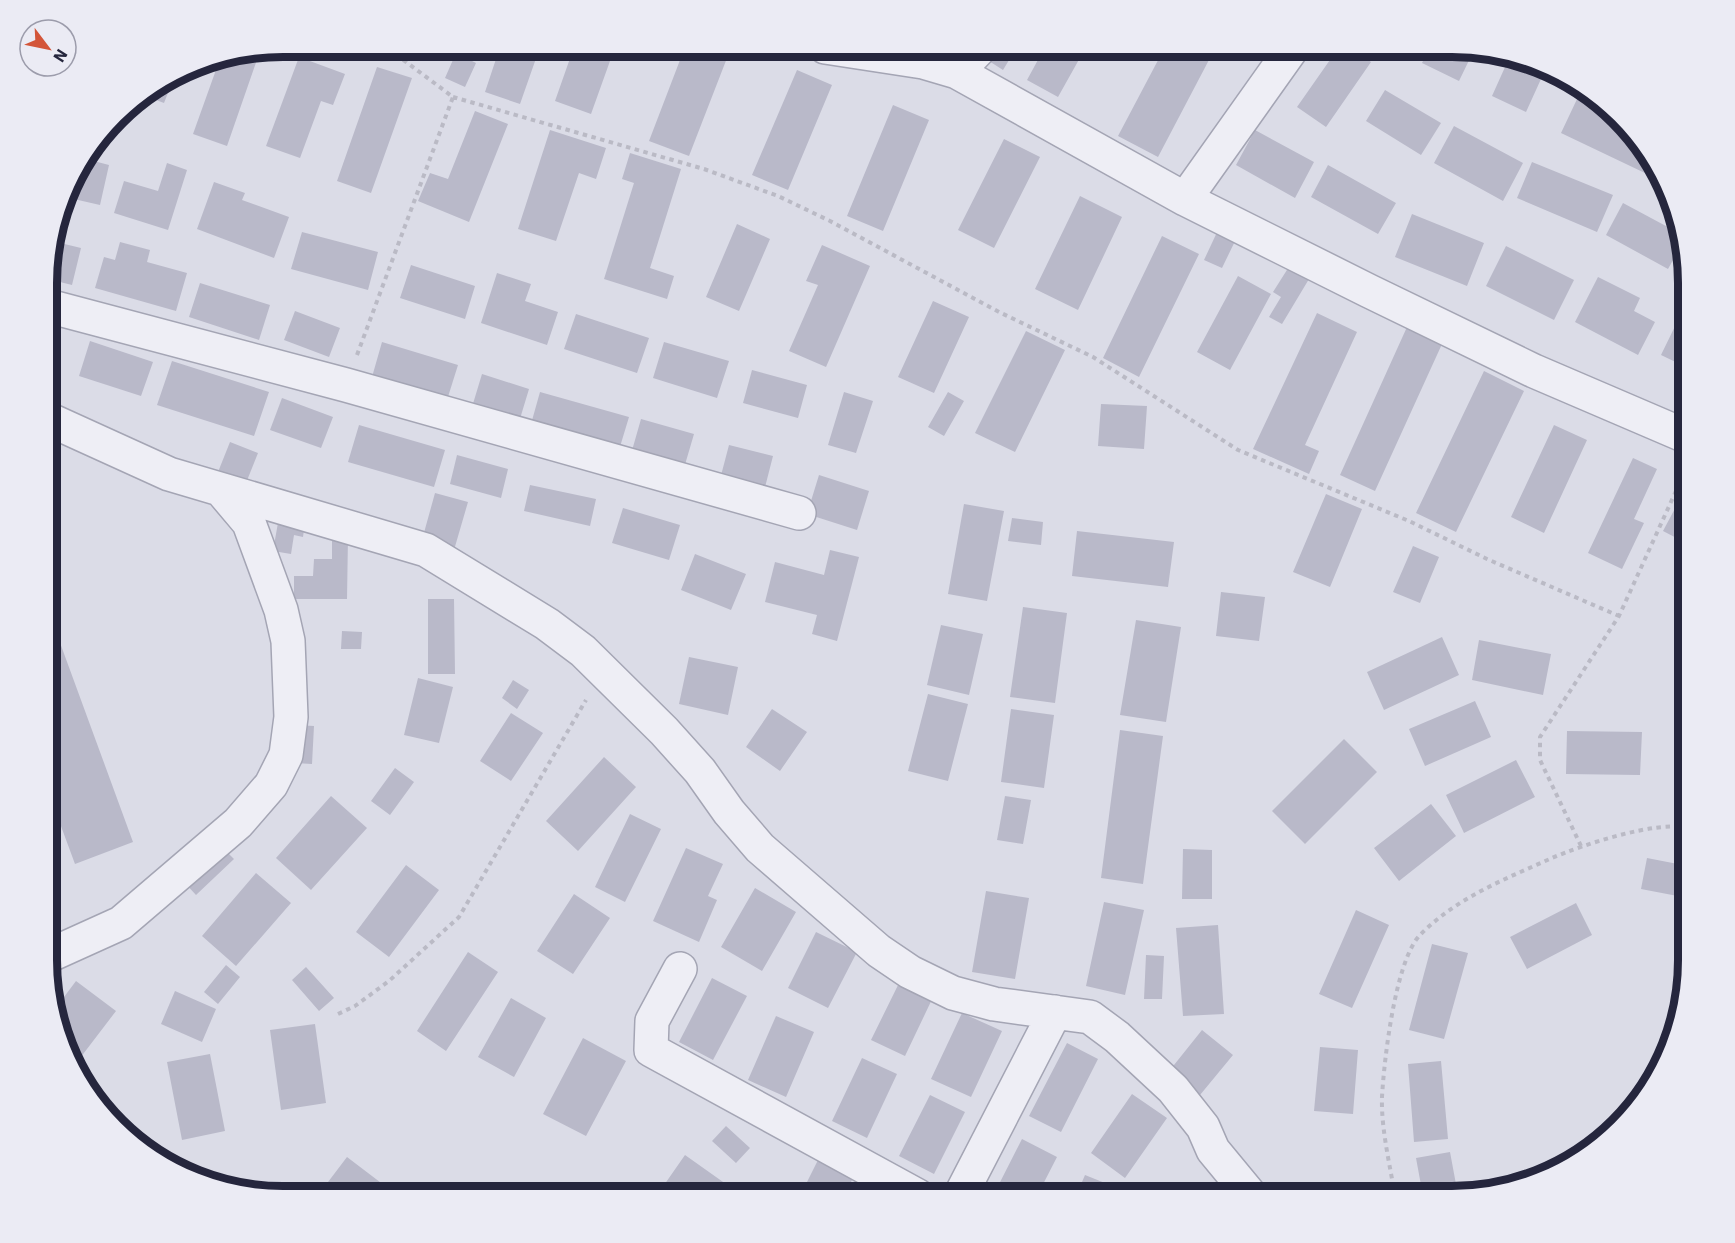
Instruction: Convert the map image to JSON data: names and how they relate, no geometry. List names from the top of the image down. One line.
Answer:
{"north":"bottom right"}
